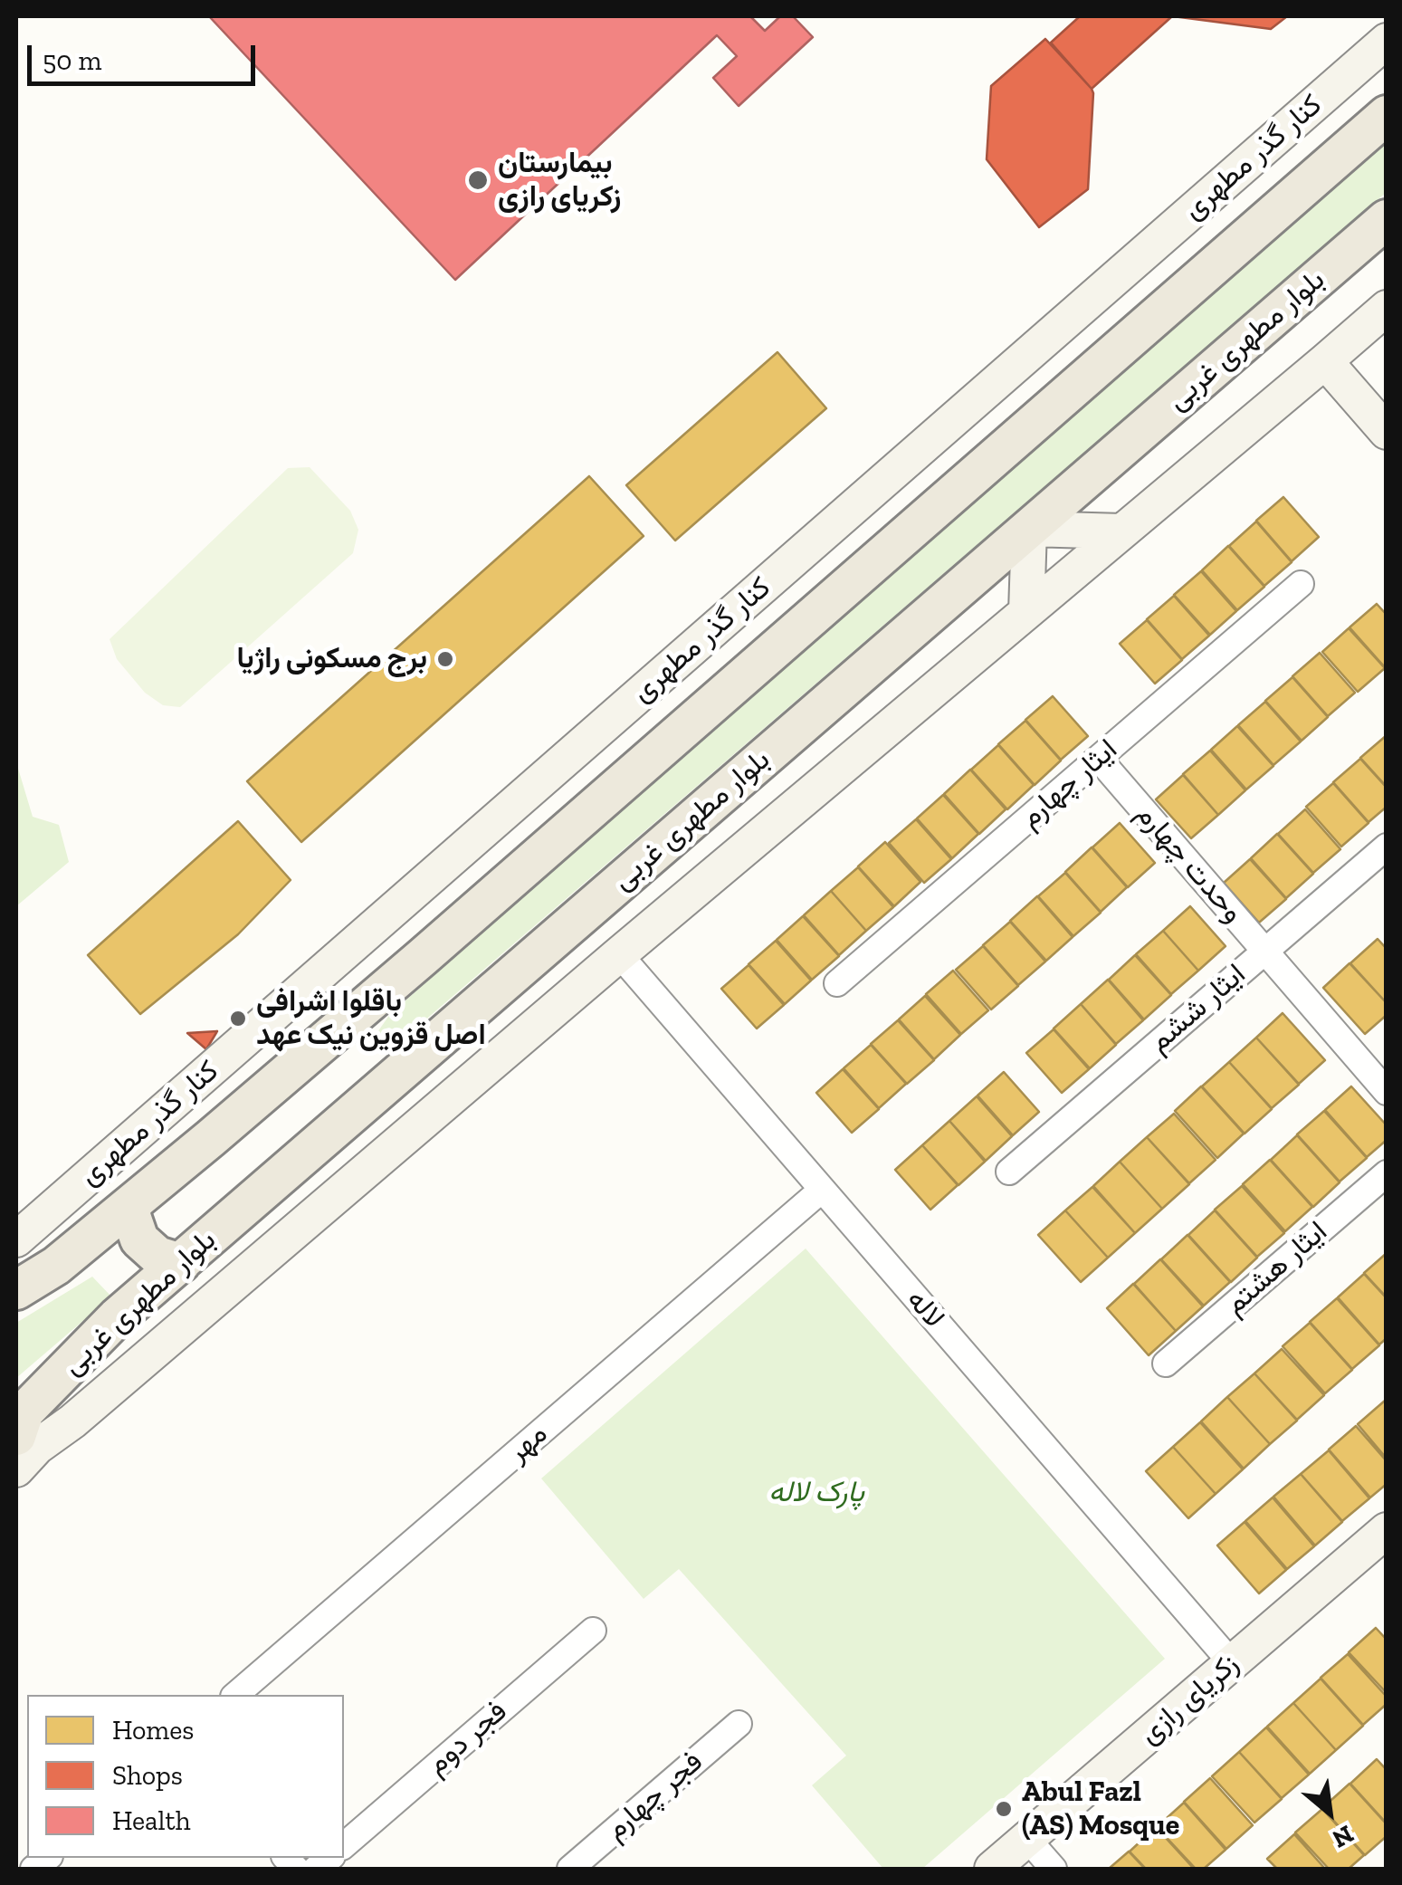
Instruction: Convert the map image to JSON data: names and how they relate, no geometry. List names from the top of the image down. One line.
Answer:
{"streets":{"main road":["بلوار مطهری غربی"],"street":["کنار گذر مطهری","ایثار چهارم","وحدت چهارم","ایثار ششم","ایثار هشتم","لاله","مهر","زکریای رازی","فجر دوم","فجر چهارم"]},"crossings":[["ایثار چهارم","وحدت چهارم"],["وحدت چهارم","ایثار ششم"],["لاله","مهر"],["لاله","زکریای رازی"]],"parks":["پارک لاله"],"places":["بیمارستان زکریای رازی","برج مسکونی راژیا","باقلوا اشرافی اصل قزوین نیک عهد","Abul Fazl (AS) Mosque"],"legend":["Homes","Shops","Health"],"scale_bar":"50 m","north":"bottom right"}
